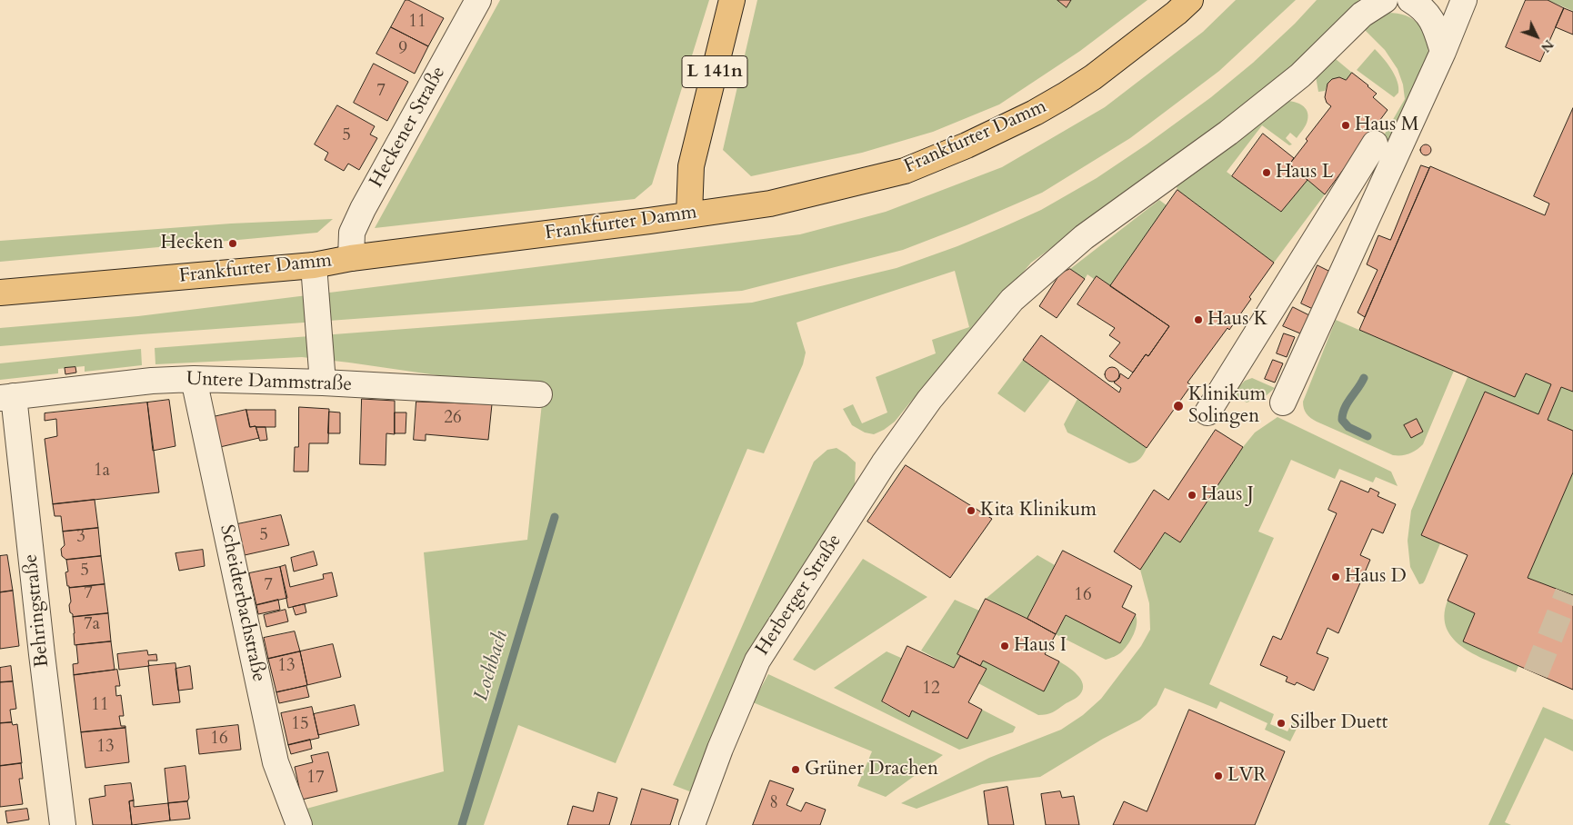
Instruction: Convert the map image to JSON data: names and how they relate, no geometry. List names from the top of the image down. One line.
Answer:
{"streets":{"main road":["L 141n","Frankfurter Damm"],"street":["Heckener Straße","Untere Dammstraße","Herberger Straße","Scheidterbachstraße","Behringstraße"]},"crossings":[["L 141n","Frankfurter Damm"],["Heckener Straße","Frankfurter Damm"],["Untere Dammstraße","Scheidterbachstraße"],["Untere Dammstraße","Behringstraße"]],"water":["Lochbach"],"places":["Haus M","Haus L","Hecken","Haus K","Klinikum Solingen","Haus J","Kita Klinikum","Haus D","Haus I","Silber Duett","Grüner Drachen","LVR"],"house_numbers":["11","9","7","5","26","1a","5","3","5","7","7","16","7a","13","12","11","15","16","13","17","8"],"north":"bottom right"}
